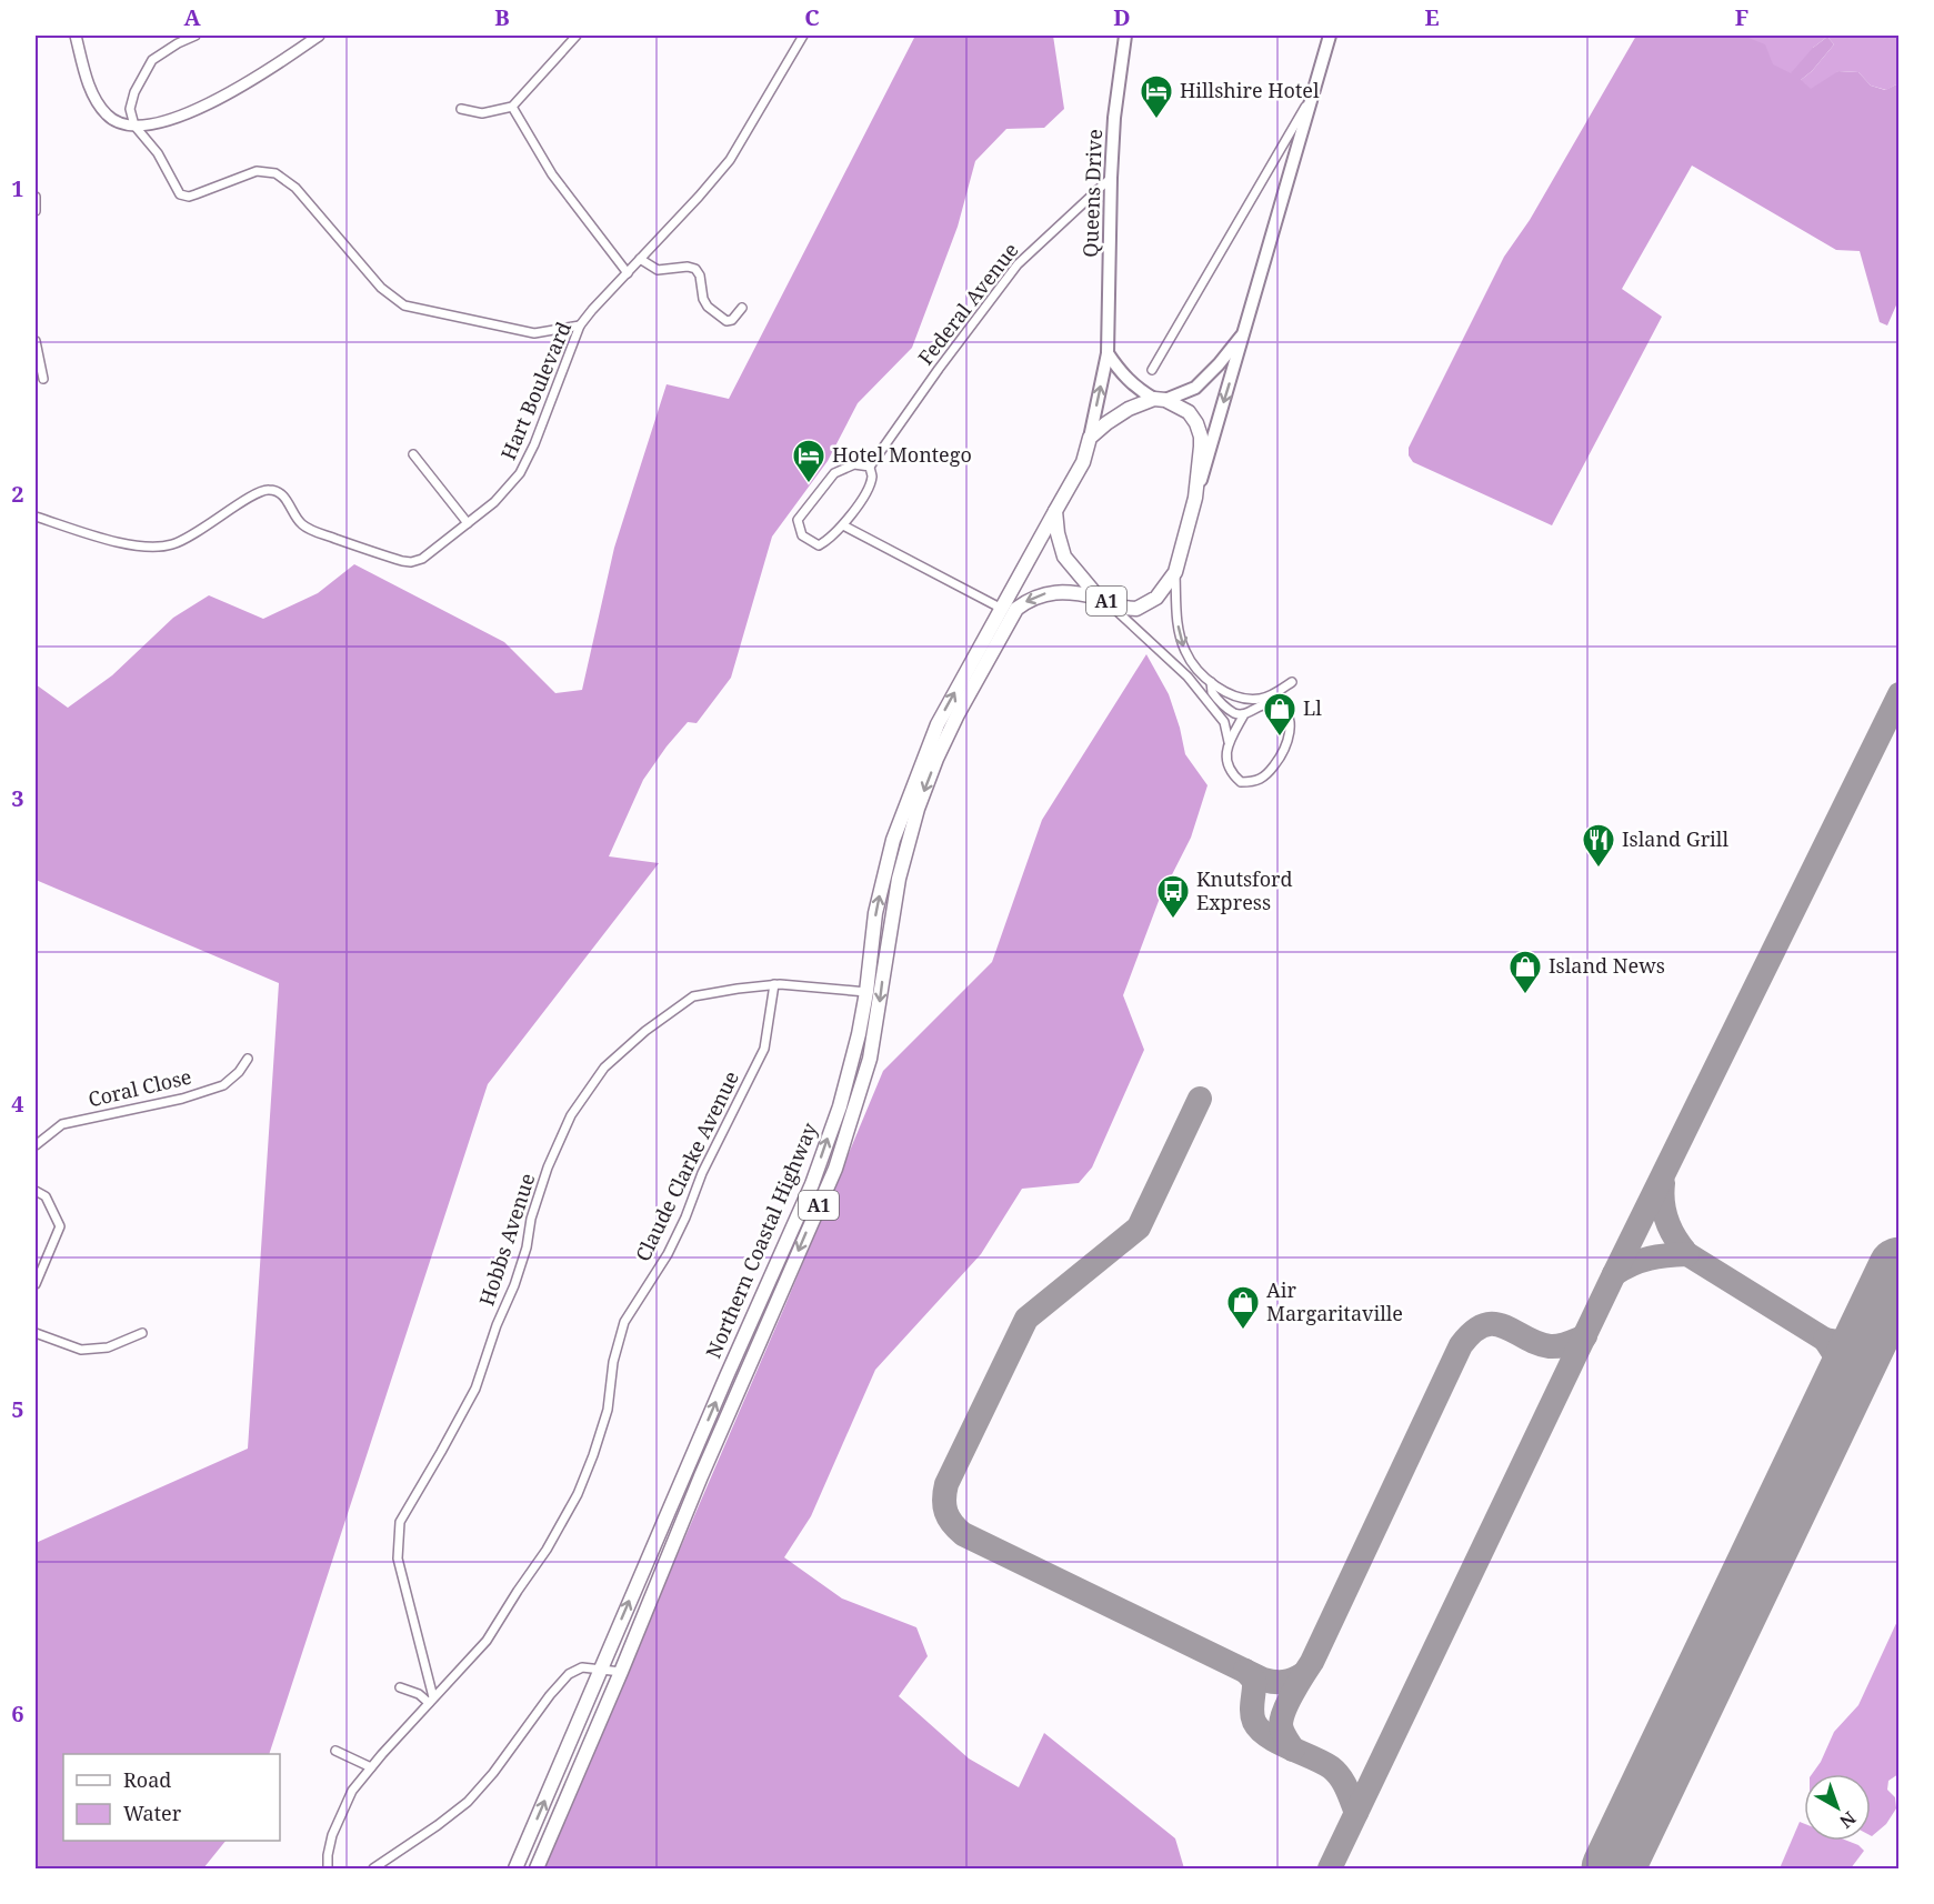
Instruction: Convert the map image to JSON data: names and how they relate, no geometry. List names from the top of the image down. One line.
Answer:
{"streets":{"highway":["A1","Northern Coastal Highway"],"main road":["Queens Drive"],"street":["Federal Avenue","Hart Boulevard","Coral Close","Claude Clarke Avenue","Hobbs Avenue"]},"crossings":[["Queens Drive","Federal Avenue"],["Queens Drive","A1"],["Queens Drive","Northern Coastal Highway"],["A1","Northern Coastal Highway"],["Claude Clarke Avenue","Hobbs Avenue"],["Hobbs Avenue","Northern Coastal Highway"]],"places":{"hotel":["Hillshire Hotel","Hotel Montego"],"shop":["Ll","Island News","Air Margaritaville"],"restaurant":["Island Grill"],"bus stop":["Knutsford Express"]},"legend":["Road","Water"],"north":"bottom right","grid":{"columns":["A","B","C","D","E","F"],"rows":["1","2","3","4","5","6"]}}
